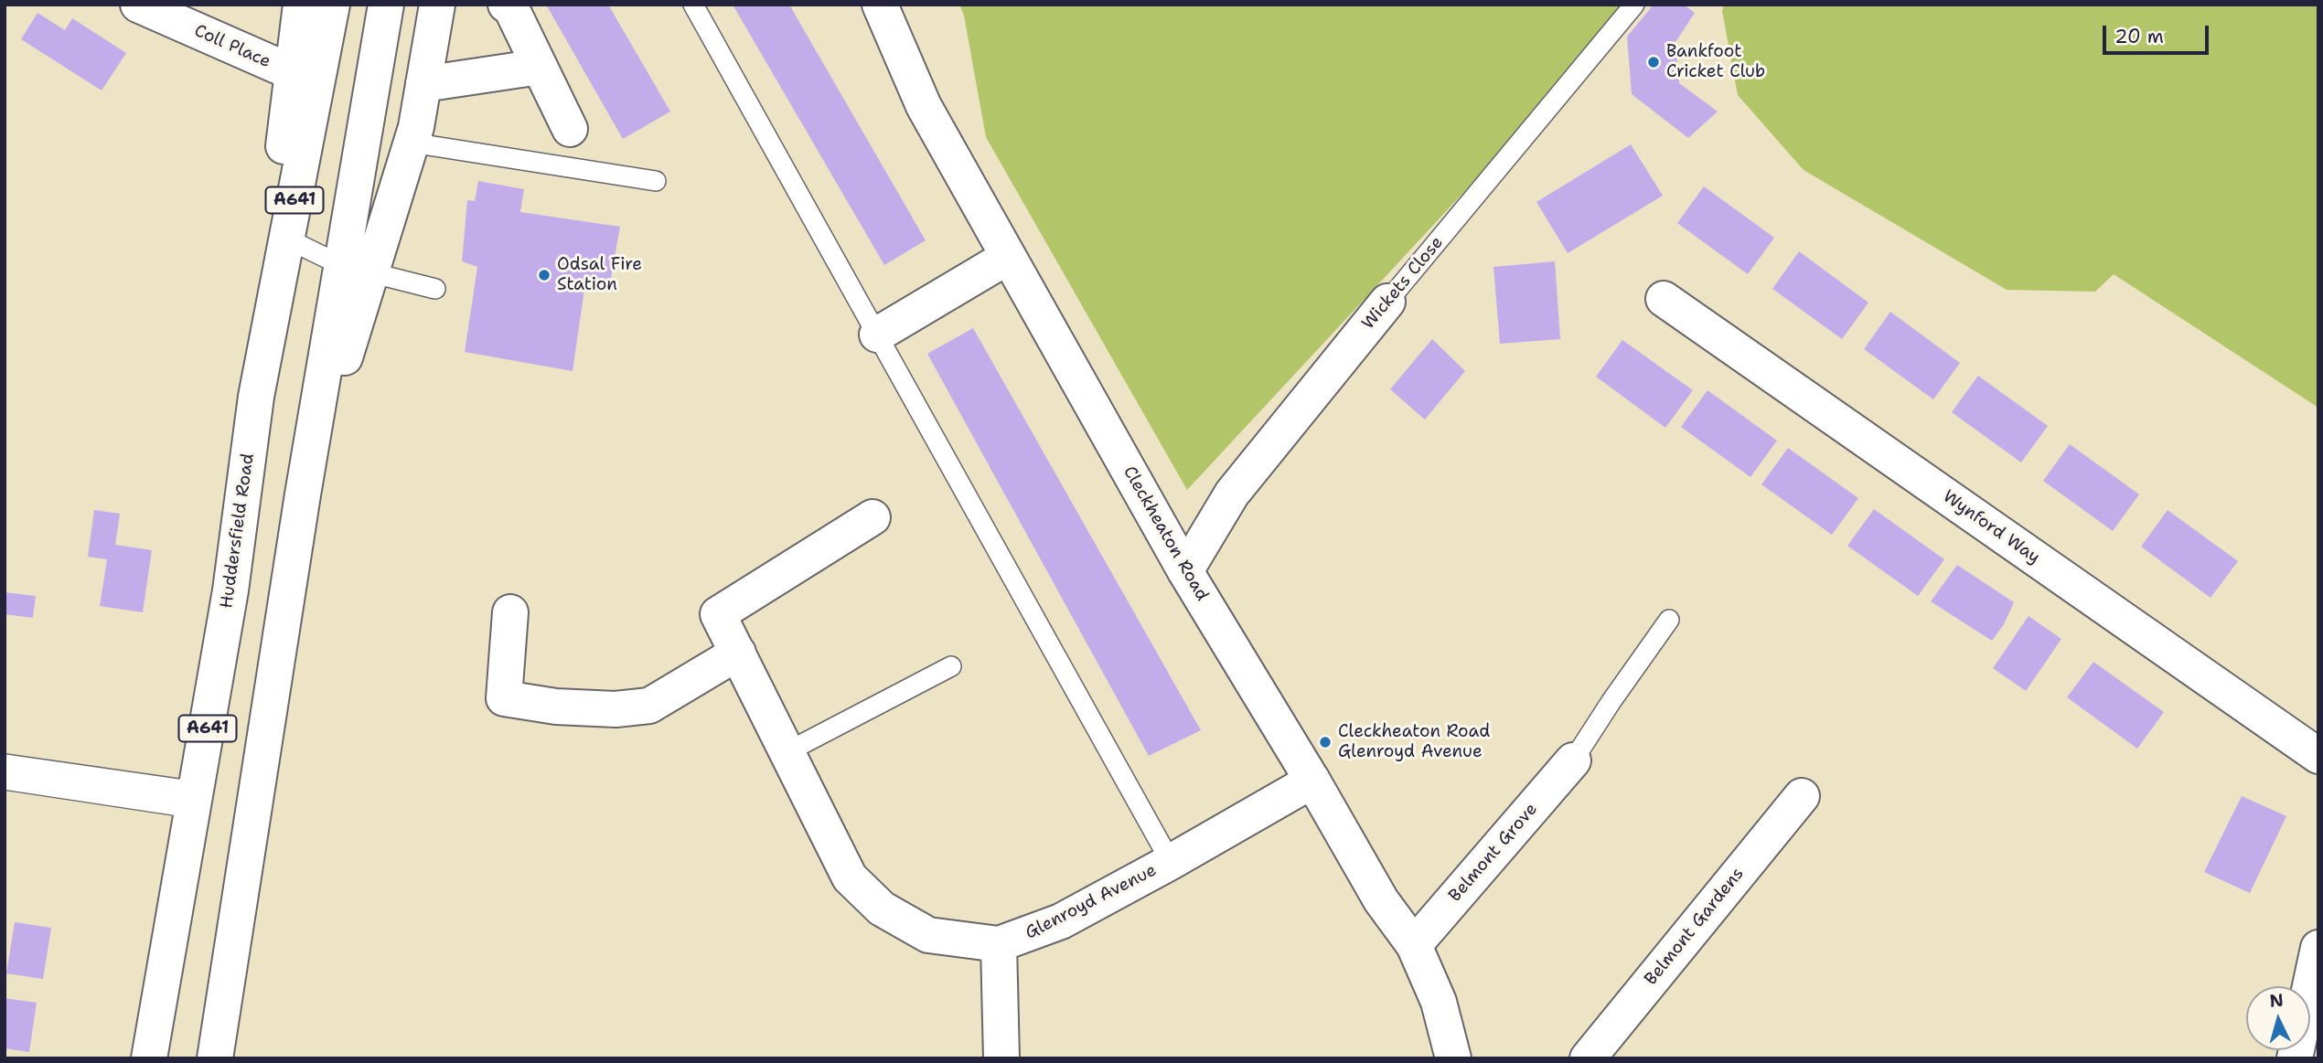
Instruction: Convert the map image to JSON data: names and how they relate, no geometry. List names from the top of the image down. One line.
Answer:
{"streets":{"street":["Coll Place","A641","Wickets Close","Wynford Way","Huddersfield Road","Cleckheaton Road","Belmont Grove","Glenroyd Avenue","Belmont Gardens"]},"crossings":[["A641","Huddersfield Road"],["Wickets Close","Cleckheaton Road"],["Cleckheaton Road","Belmont Grove"],["Cleckheaton Road","Glenroyd Avenue"]],"places":["Bankfoot Cricket Club","Odsal Fire Station","Cleckheaton Road Glenroyd Avenue"],"scale_bar":"20 m","north":"top"}
